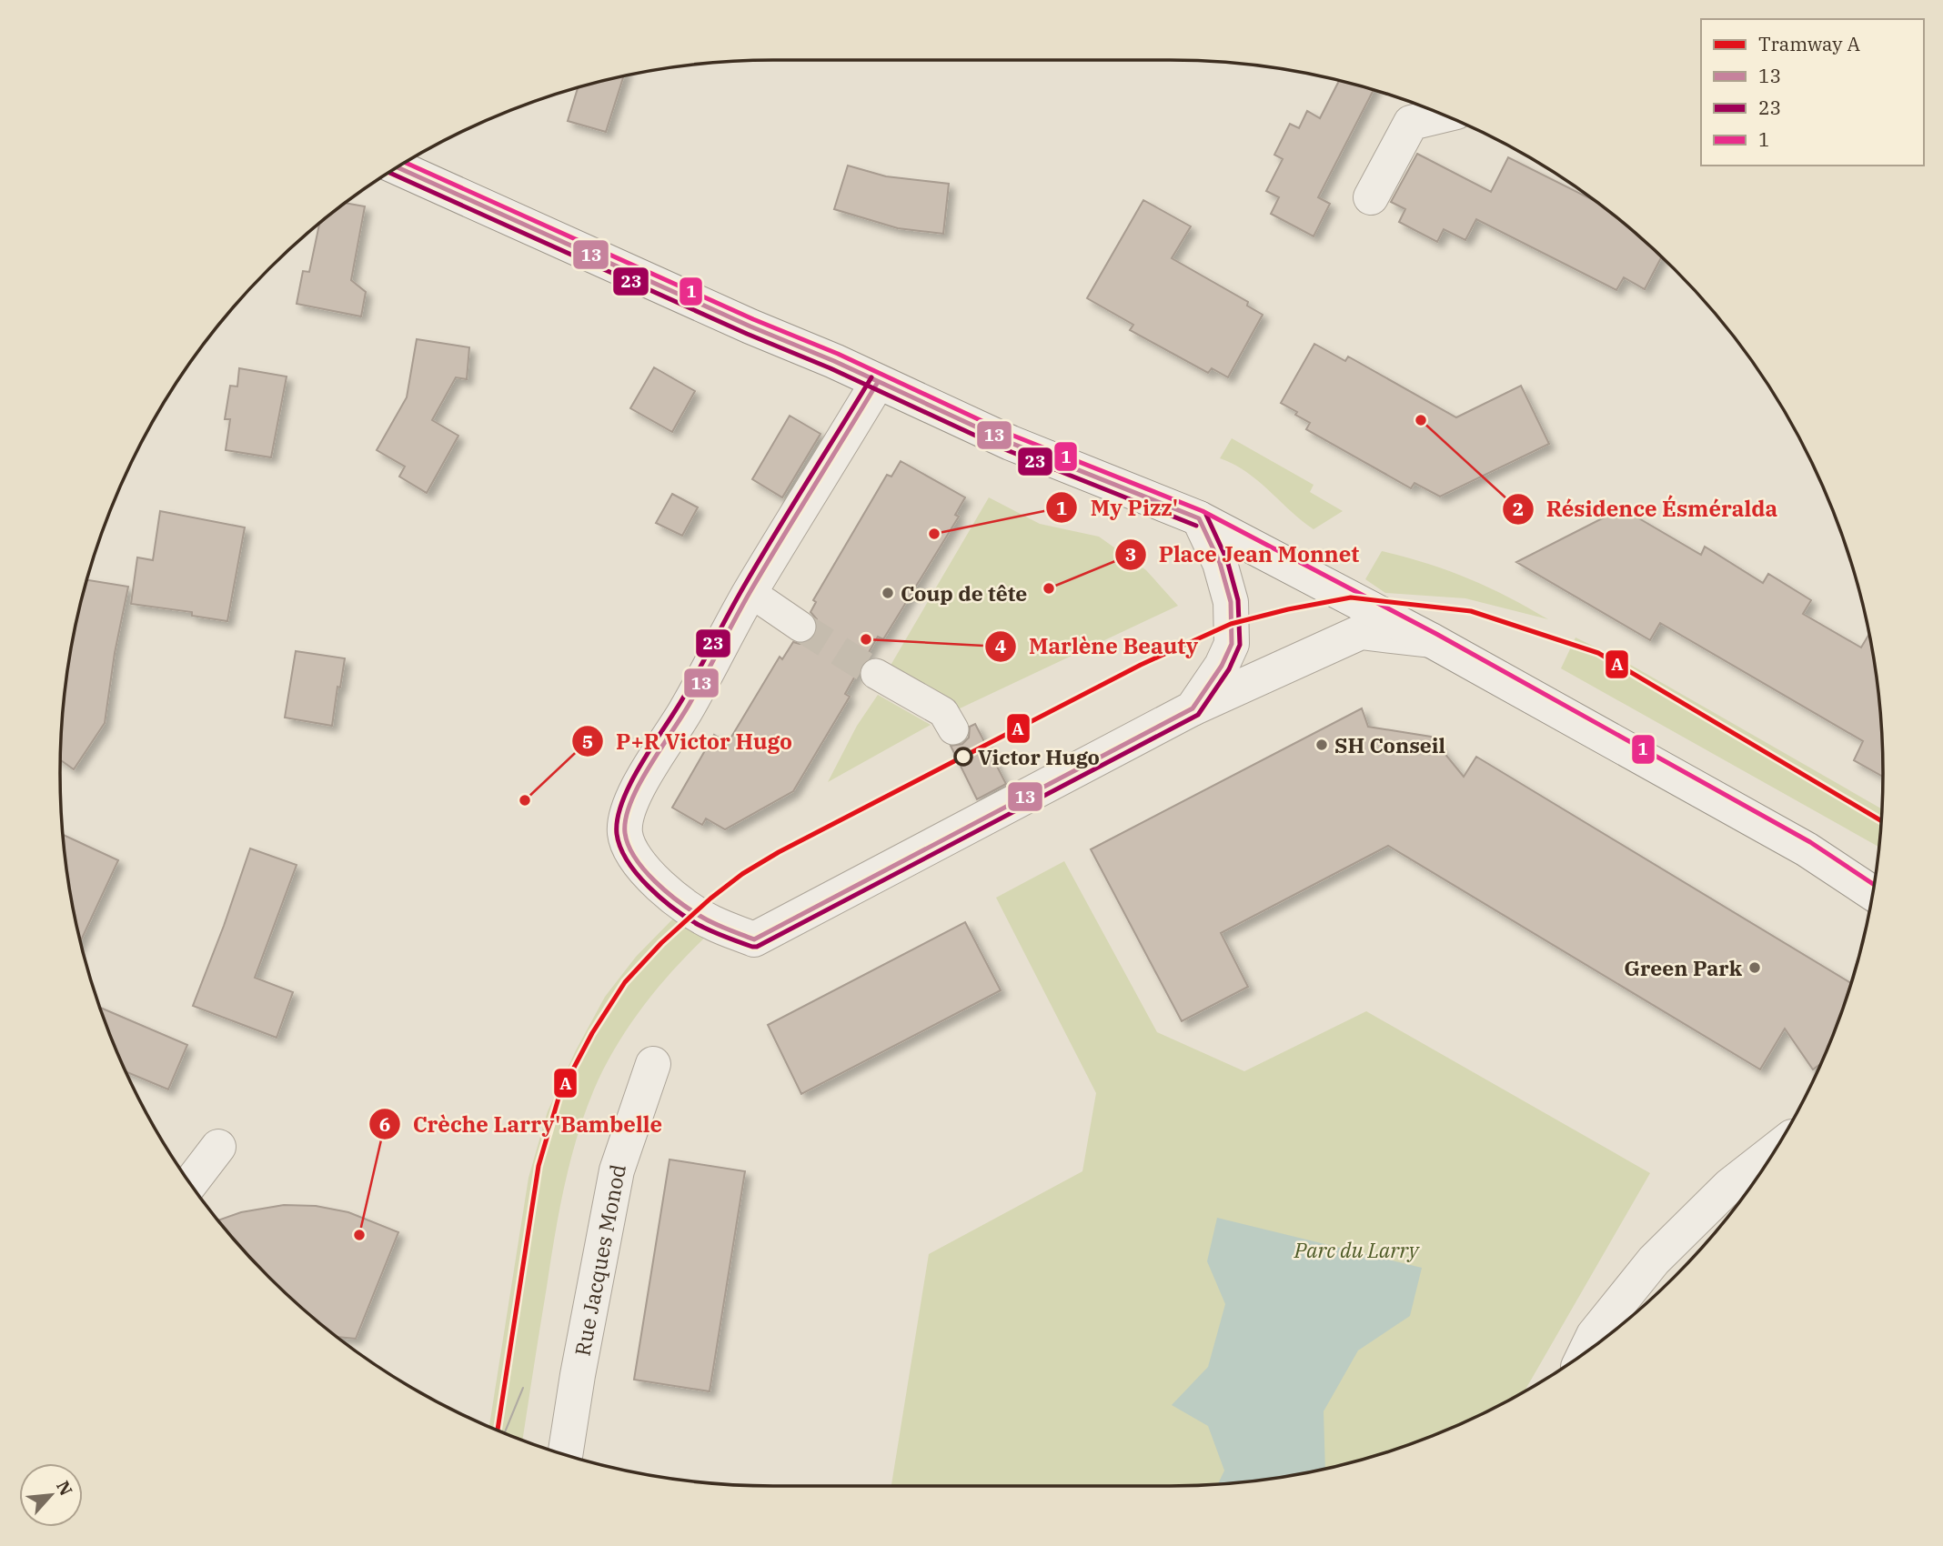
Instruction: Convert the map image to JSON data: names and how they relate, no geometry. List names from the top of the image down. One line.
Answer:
{"streets":{"street":["Rue Jacques Monod"]},"parks":["Parc du Larry"],"places":["Résidence Ésméralda","My Pizz'","Place Jean Monnet","Coup de tête","Marlène Beauty","SH Conseil","Victor Hugo","P+R Victor Hugo","Green Park","Crèche Larry'Bambelle"],"lines":["transit line 1","transit line 13","transit line 23","tram line A"],"legend":["Tramway A","13","23","1"],"north":"top right"}
